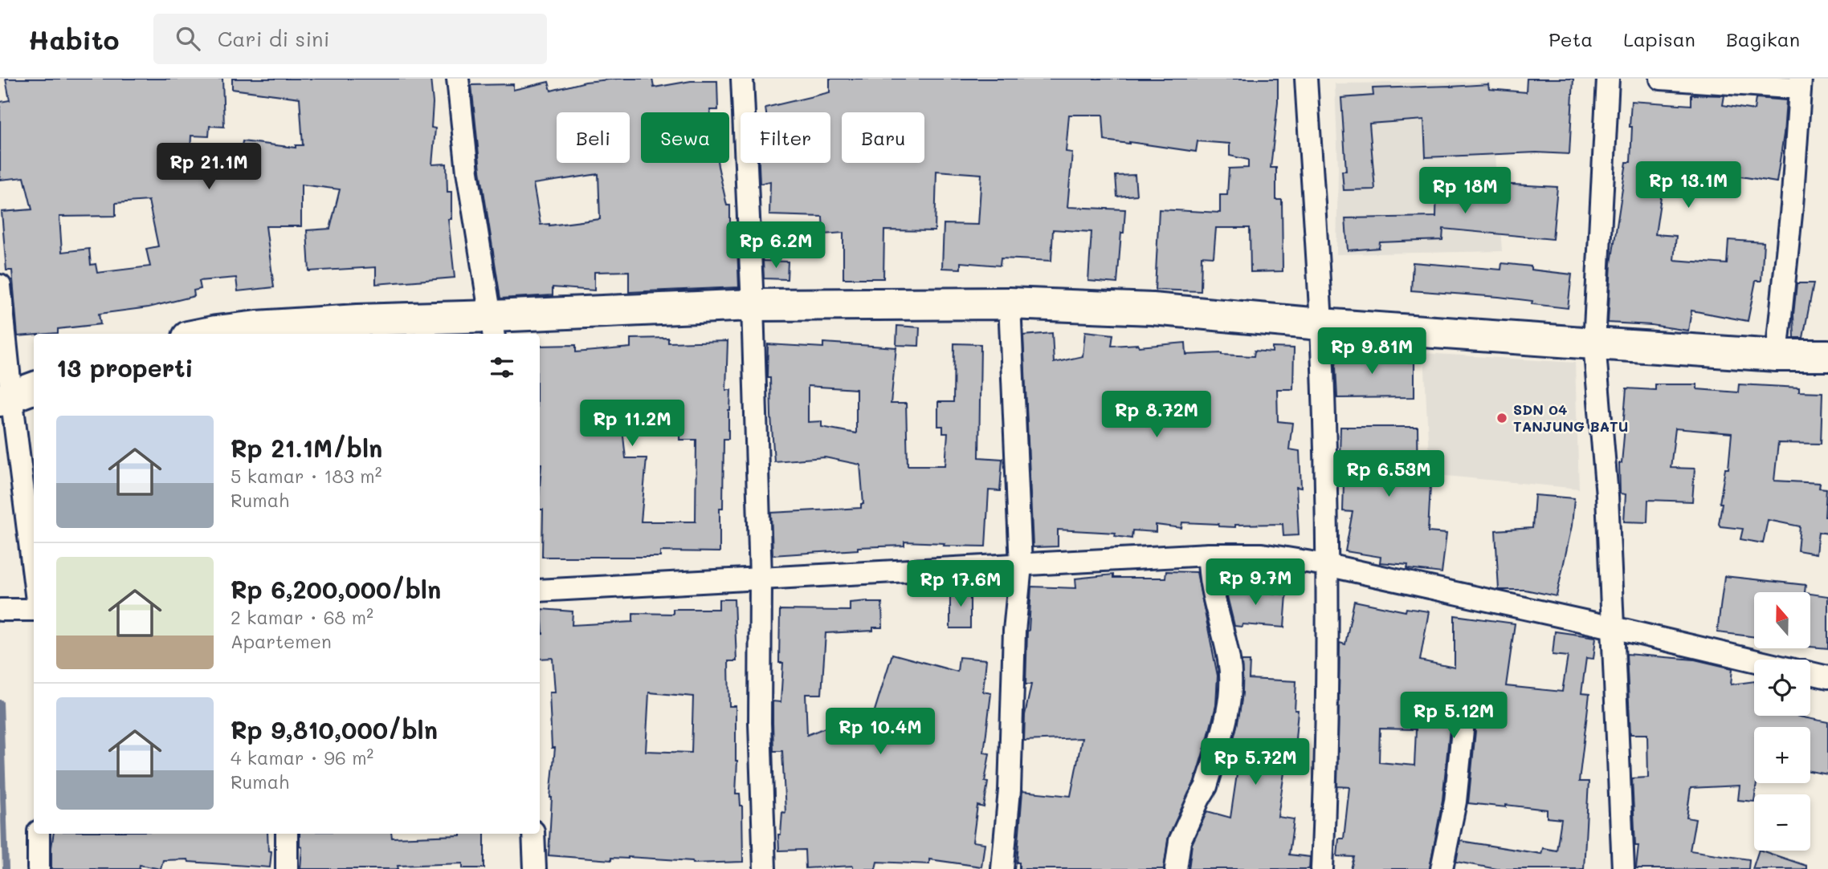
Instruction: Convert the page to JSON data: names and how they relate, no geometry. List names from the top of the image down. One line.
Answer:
{"places":["SDN 04 TANJUNG BATU"],"north":"top","page":{"header":"Habito","search":"Cari di sini","nav":["Peta","Lapisan","Bagikan"],"chip":["Beli","Sewa","Filter","Baru"],"price":["Rp 21.1M","Rp 13.1M","Rp 18M","Rp 6.2M","Rp 9.81M","Rp 8.72M","Rp 11.2M","Rp 6.53M","Rp 9.7M","Rp 17.6M","Rp 5.12M","Rp 10.4M","Rp 5.72M"],"heading":"13 properti","list":[{"name":"Rp 21.1M/bln","note":"5 kamar · 183 m² · Rumah"},{"name":"Rp 6,200,000/bln","note":"2 kamar · 68 m² · Apartemen"},{"name":"Rp 9,810,000/bln","note":"4 kamar · 96 m² · Rumah"}],"map_buttons":["+","−"]}}
